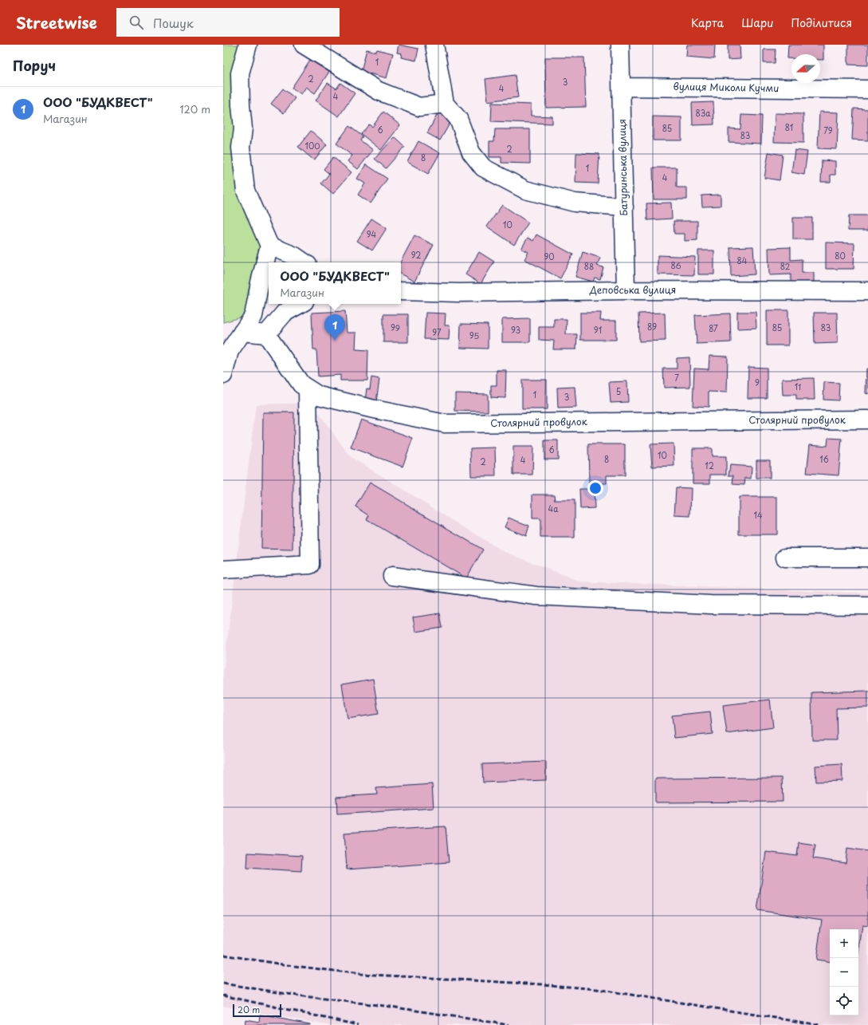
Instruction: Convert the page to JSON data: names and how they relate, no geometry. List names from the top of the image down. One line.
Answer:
{"streets":{"street":["вулиця Миколи Кучми","Батуринська вулиця","Деповська вулиця","Столярний провулок"]},"crossings":[["вулиця Миколи Кучми","Батуринська вулиця"],["Батуринська вулиця","Деповська вулиця"]],"house_numbers":["1","2","3","4","4","83а","81","85","6","79","83","100","2","8","1","4","10","94","92","80","90","84","86","88","82","89","99","85","83","87","93","91","97","95","7","9","11","5","1","3","6","10","8","16","4","2","12","4а","14"],"scale_bar":"20 m","north":"left","page":{"header":"Streetwise","search":"Пошук","nav":["Карта","Шари","Поділитися"],"heading":"Поруч","list":[{"mark":"1","name":"ООО \"БУДКВЕСТ\"","note":"Магазин","value":"120 m"}],"popup":["ООО \"БУДКВЕСТ\"","Магазин"],"pins":"1","map_buttons":["+","−"],"scale":"20 m"}}
